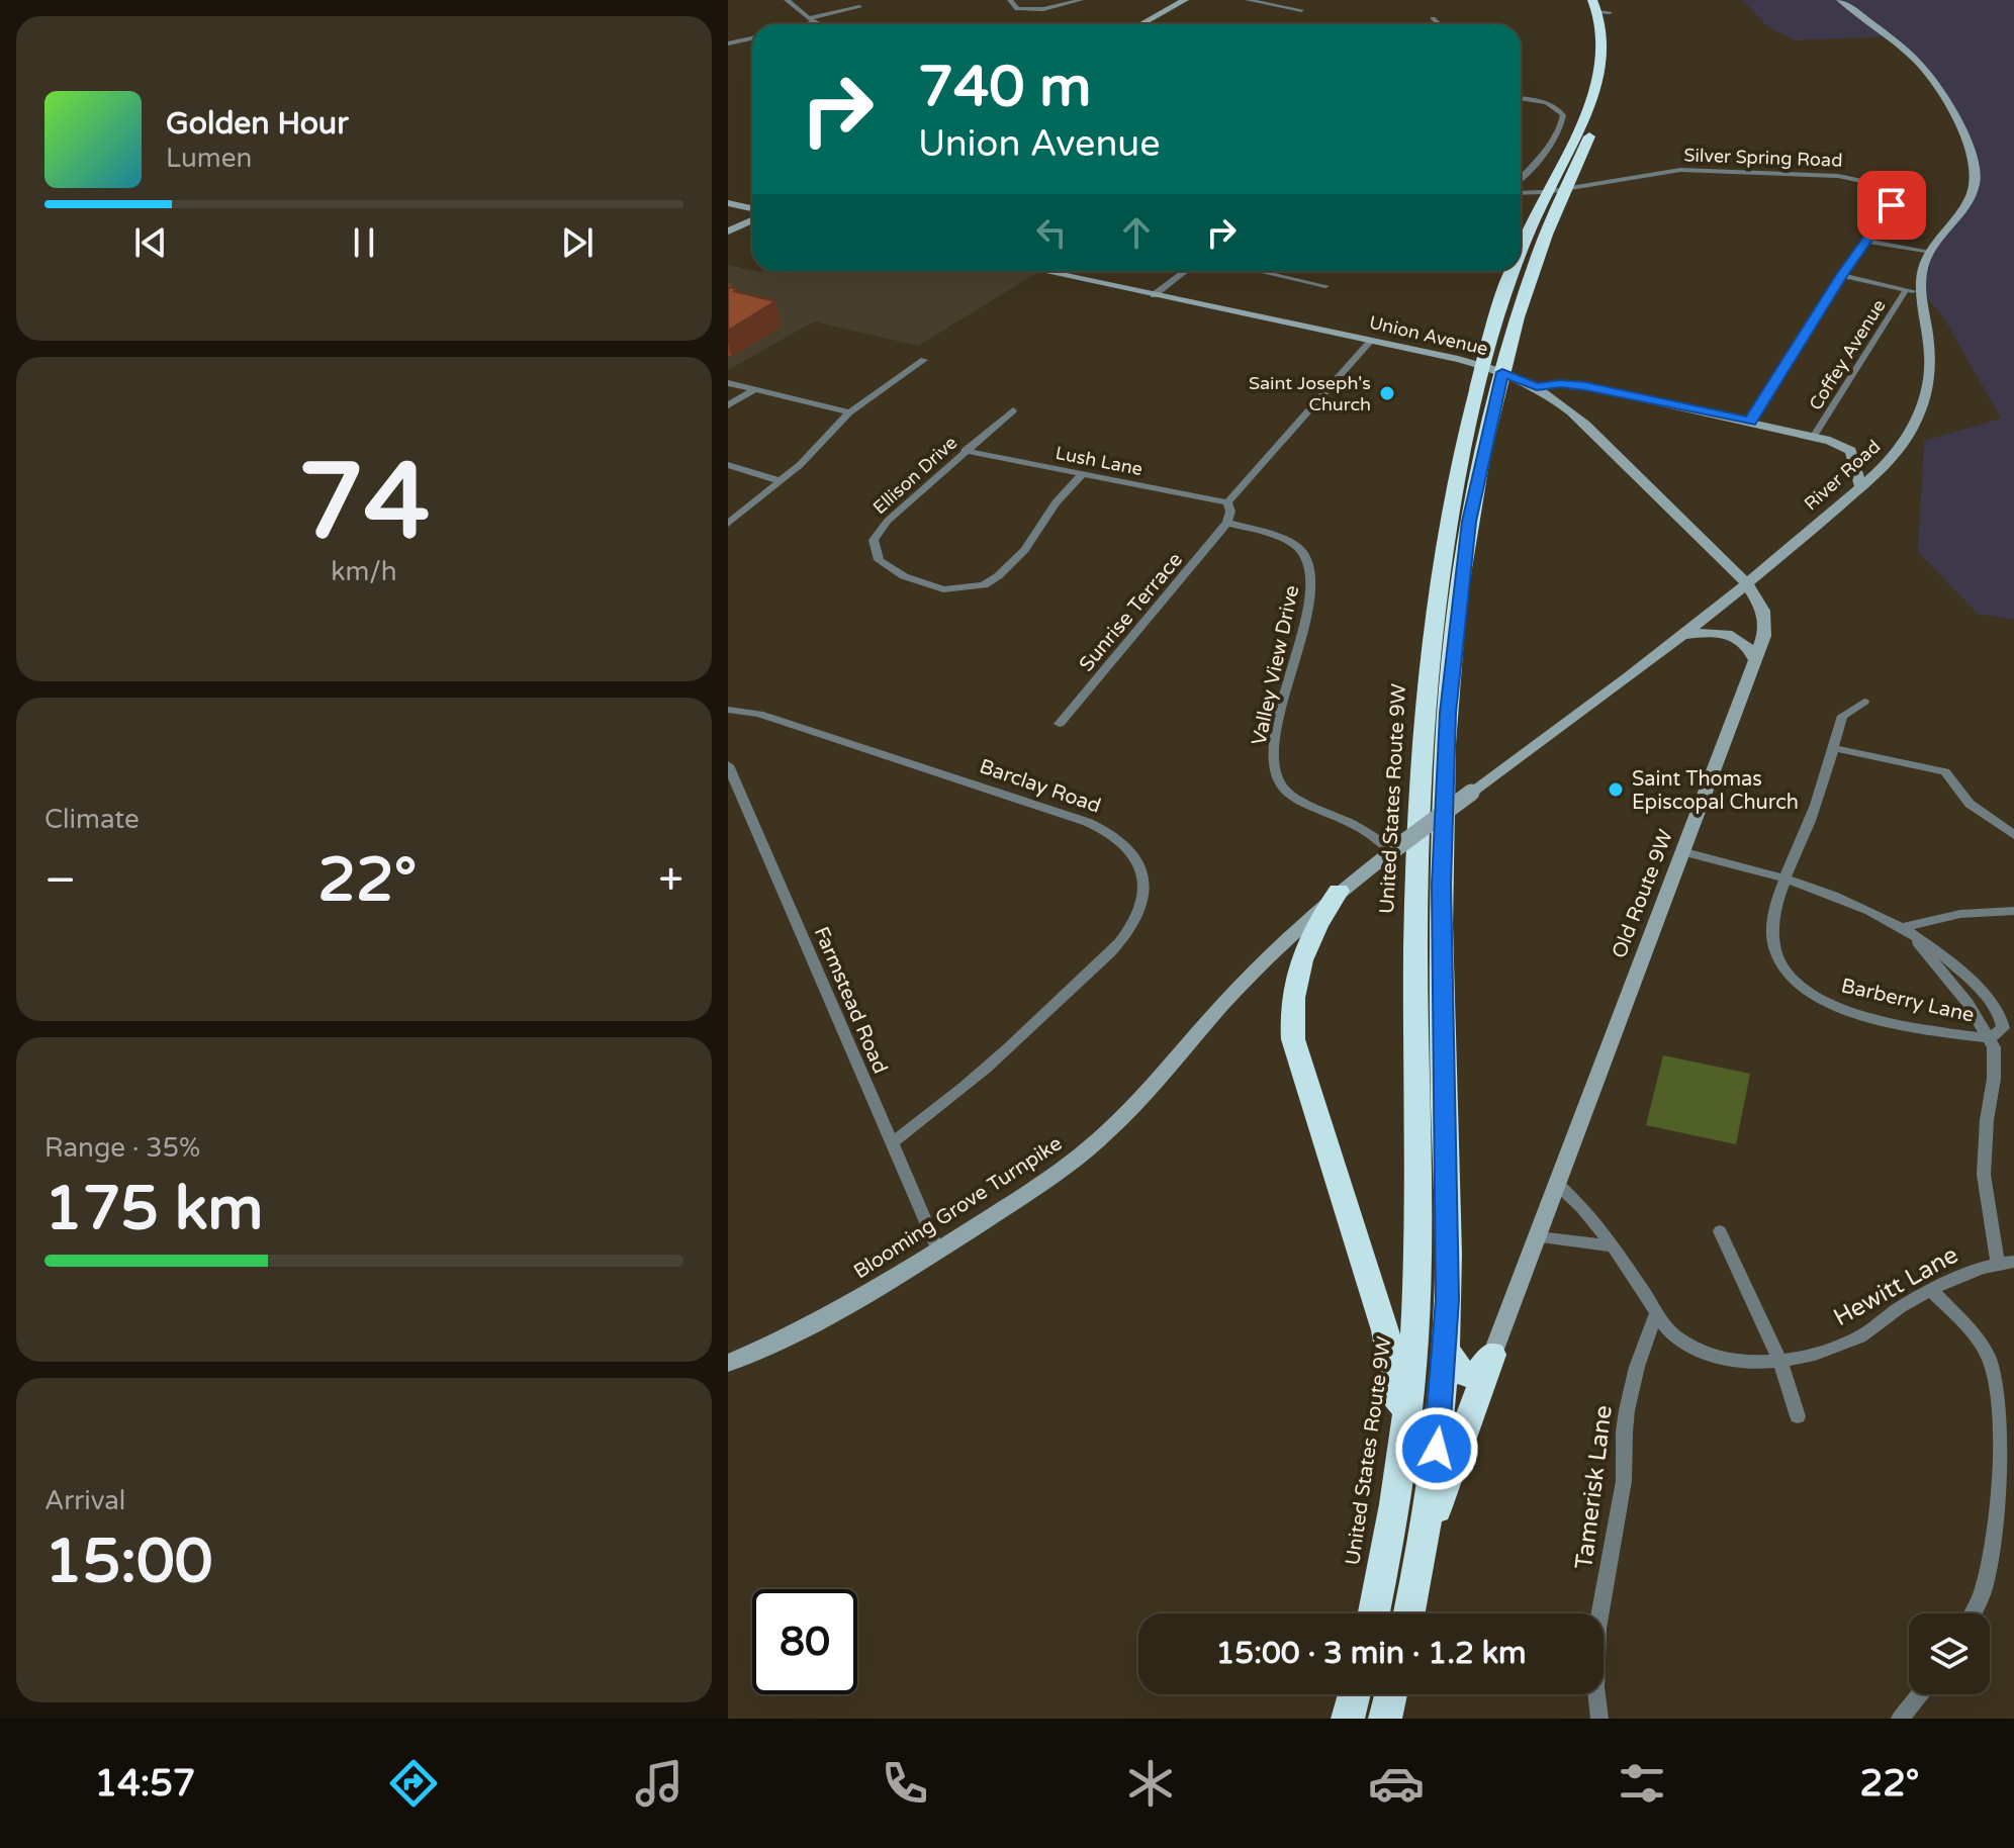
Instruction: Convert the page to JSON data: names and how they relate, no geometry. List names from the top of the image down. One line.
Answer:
{"streets":{"highway":["United States Route 9W"],"street":["Silver Spring Road","Union Avenue","Coffey Avenue","Lush Lane","Ellison Drive","River Road","Sunrise Terrace","Valley View Drive","Barclay Road","Old Route 9W","Farmstead Road","Barberry Lane","Blooming Grove Turnpike","Hewitt Lane","Tamerisk Lane"]},"crossings":[["Silver Spring Road","United States Route 9W"],["Union Avenue","Coffey Avenue"],["Union Avenue","River Road"],["Union Avenue","United States Route 9W"],["Union Avenue","Old Route 9W"],["Lush Lane","Ellison Drive"],["River Road","Valley View Drive"],["River Road","Old Route 9W"],["River Road","Blooming Grove Turnpike"],["Sunrise Terrace","Valley View Drive"],["Valley View Drive","Blooming Grove Turnpike"],["Barclay Road","Farmstead Road"],["Old Route 9W","Hewitt Lane"],["Farmstead Road","Blooming Grove Turnpike"],["Hewitt Lane","Tamerisk Lane"]],"places":["Saint Joseph's Church","Saint Thomas Episcopal Church"],"page":{"turn":["740 m","Union Avenue"],"song":["Golden Hour","Lumen"],"tile":[["74","km/h"],"Climate",["Range · 35%","175 km"],["Arrival","15:00"]],"heat":["−","22°","+"],"limit":"80","trip":"15:00 · 3 min · 1.2 km","tabs":["14:57","22°"]}}
